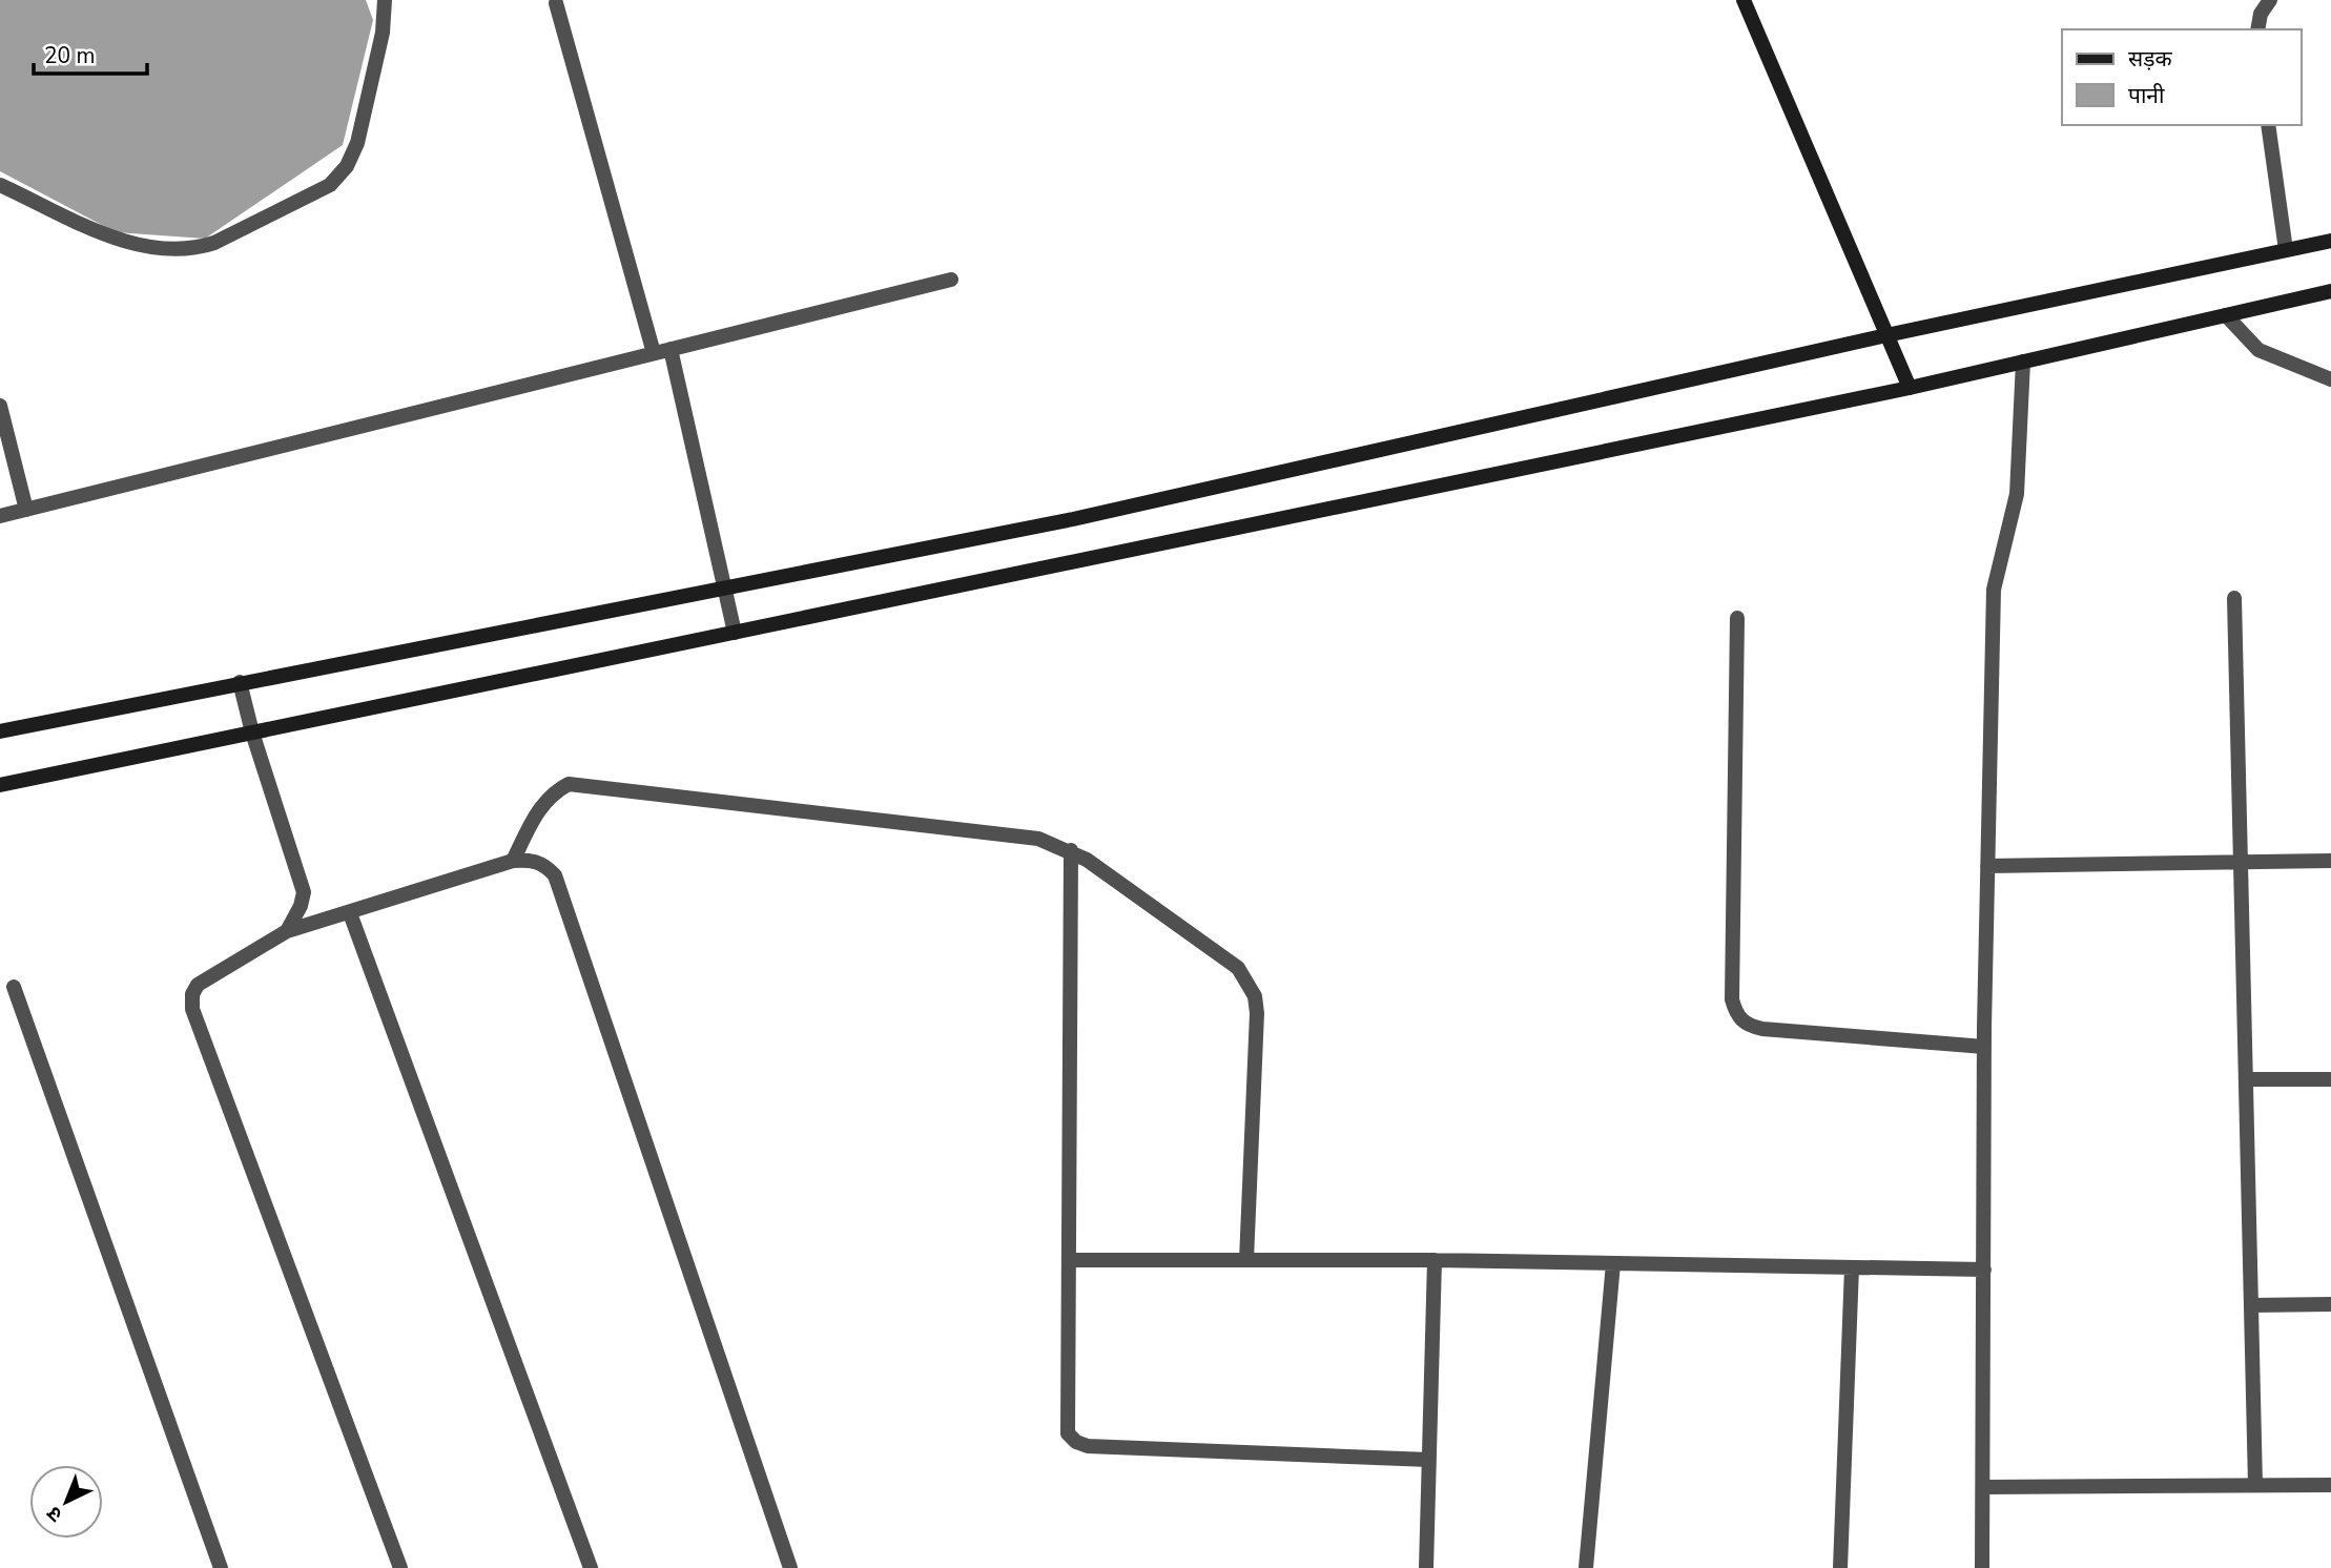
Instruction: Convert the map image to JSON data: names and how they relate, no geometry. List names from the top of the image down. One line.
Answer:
{"legend":["सड़क","पानी"],"scale_bar":"20 m","north":"bottom left"}
